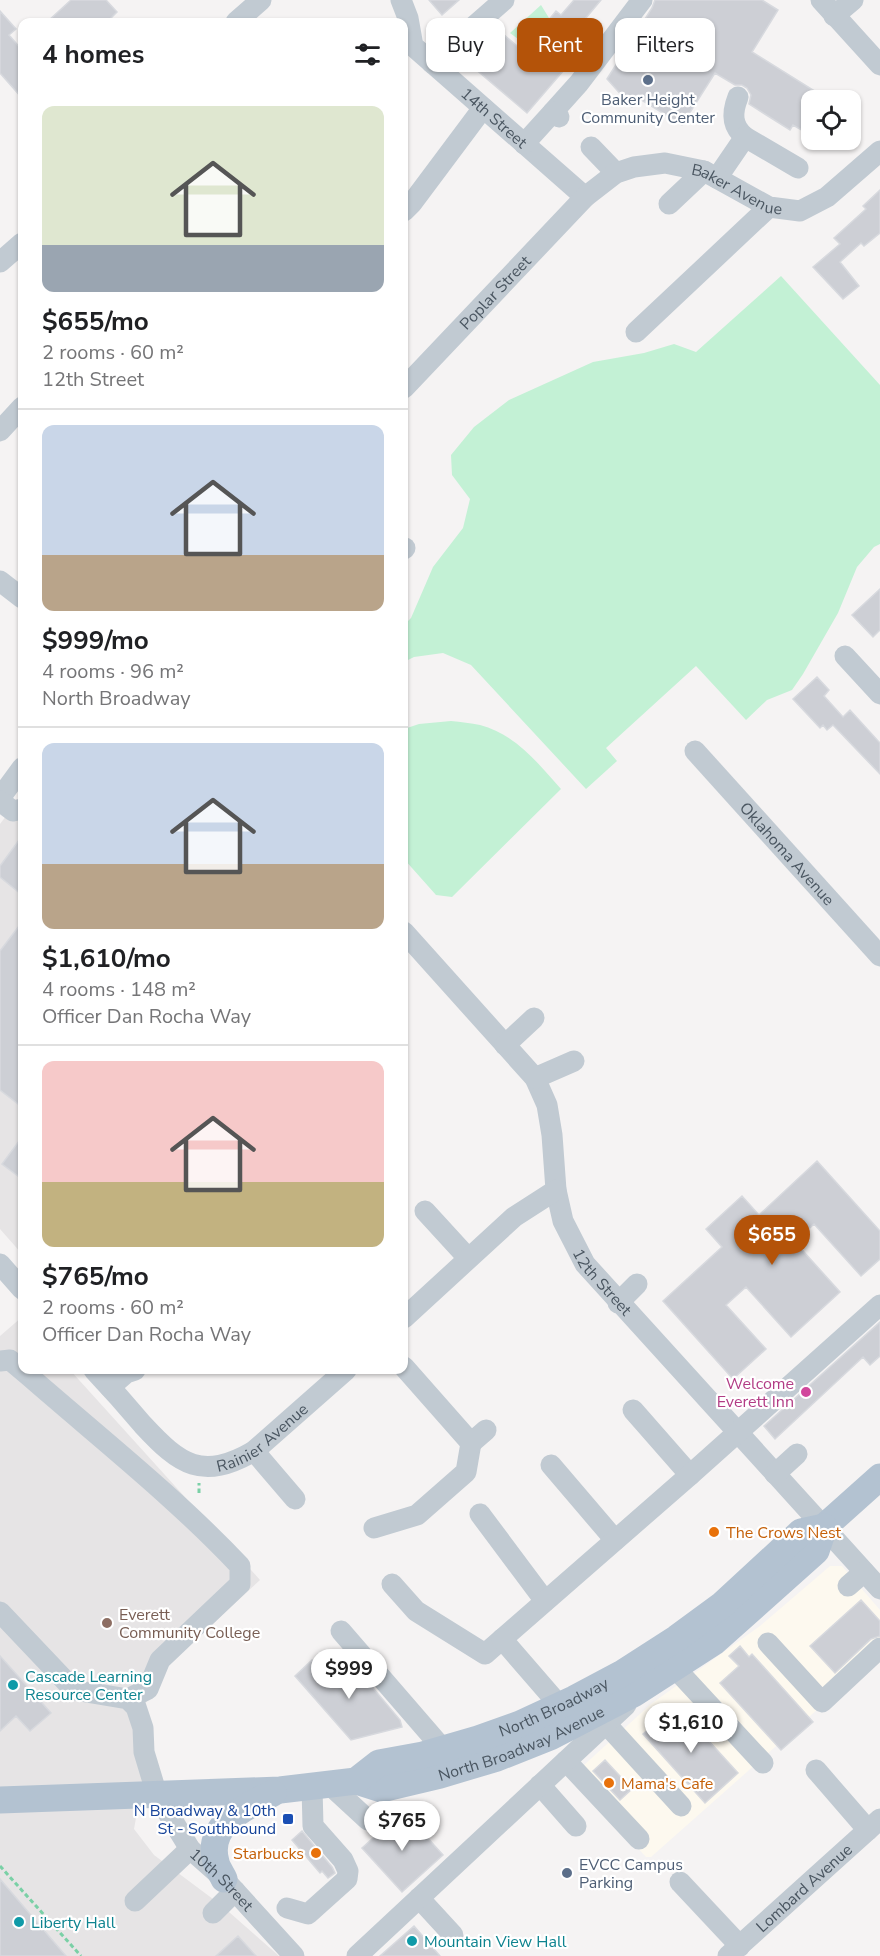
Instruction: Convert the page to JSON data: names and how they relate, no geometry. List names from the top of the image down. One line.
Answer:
{"streets":{"main road":["North Broadway","North Broadway Avenue"],"street":["14th Street","Baker Avenue","Poplar Street","Oklahoma Avenue","12th Street","Rainier Avenue","10th Street","Lombard Avenue"]},"crossings":[["14th Street","Baker Avenue"],["14th Street","Poplar Street"],["Baker Avenue","Poplar Street"],["12th Street","North Broadway"],["North Broadway","North Broadway Avenue"]],"places":{"other":["Baker Height Community Center","Welcome Everett Inn","The Crows Nest","Everett Community College","Cascade Learning Resource Center","Mama's Cafe","Starbucks","EVCC Campus Parking","Liberty Hall","Mountain View Hall"],"transit":["N Broadway & 10th St - Southbound"]},"page":{"chip":["Buy","Rent","Filters"],"heading":"4 homes","list":[{"name":"$655/mo","note":"2 rooms · 60 m² · 12th Street"},{"name":"$999/mo","note":"4 rooms · 96 m² · North Broadway"},{"name":"$1,610/mo","note":"4 rooms · 148 m² · Officer Dan Rocha Way"},{"name":"$765/mo","note":"2 rooms · 60 m² · Officer Dan Rocha Way"}],"price":["$655","$999","$1,610","$765"]}}
